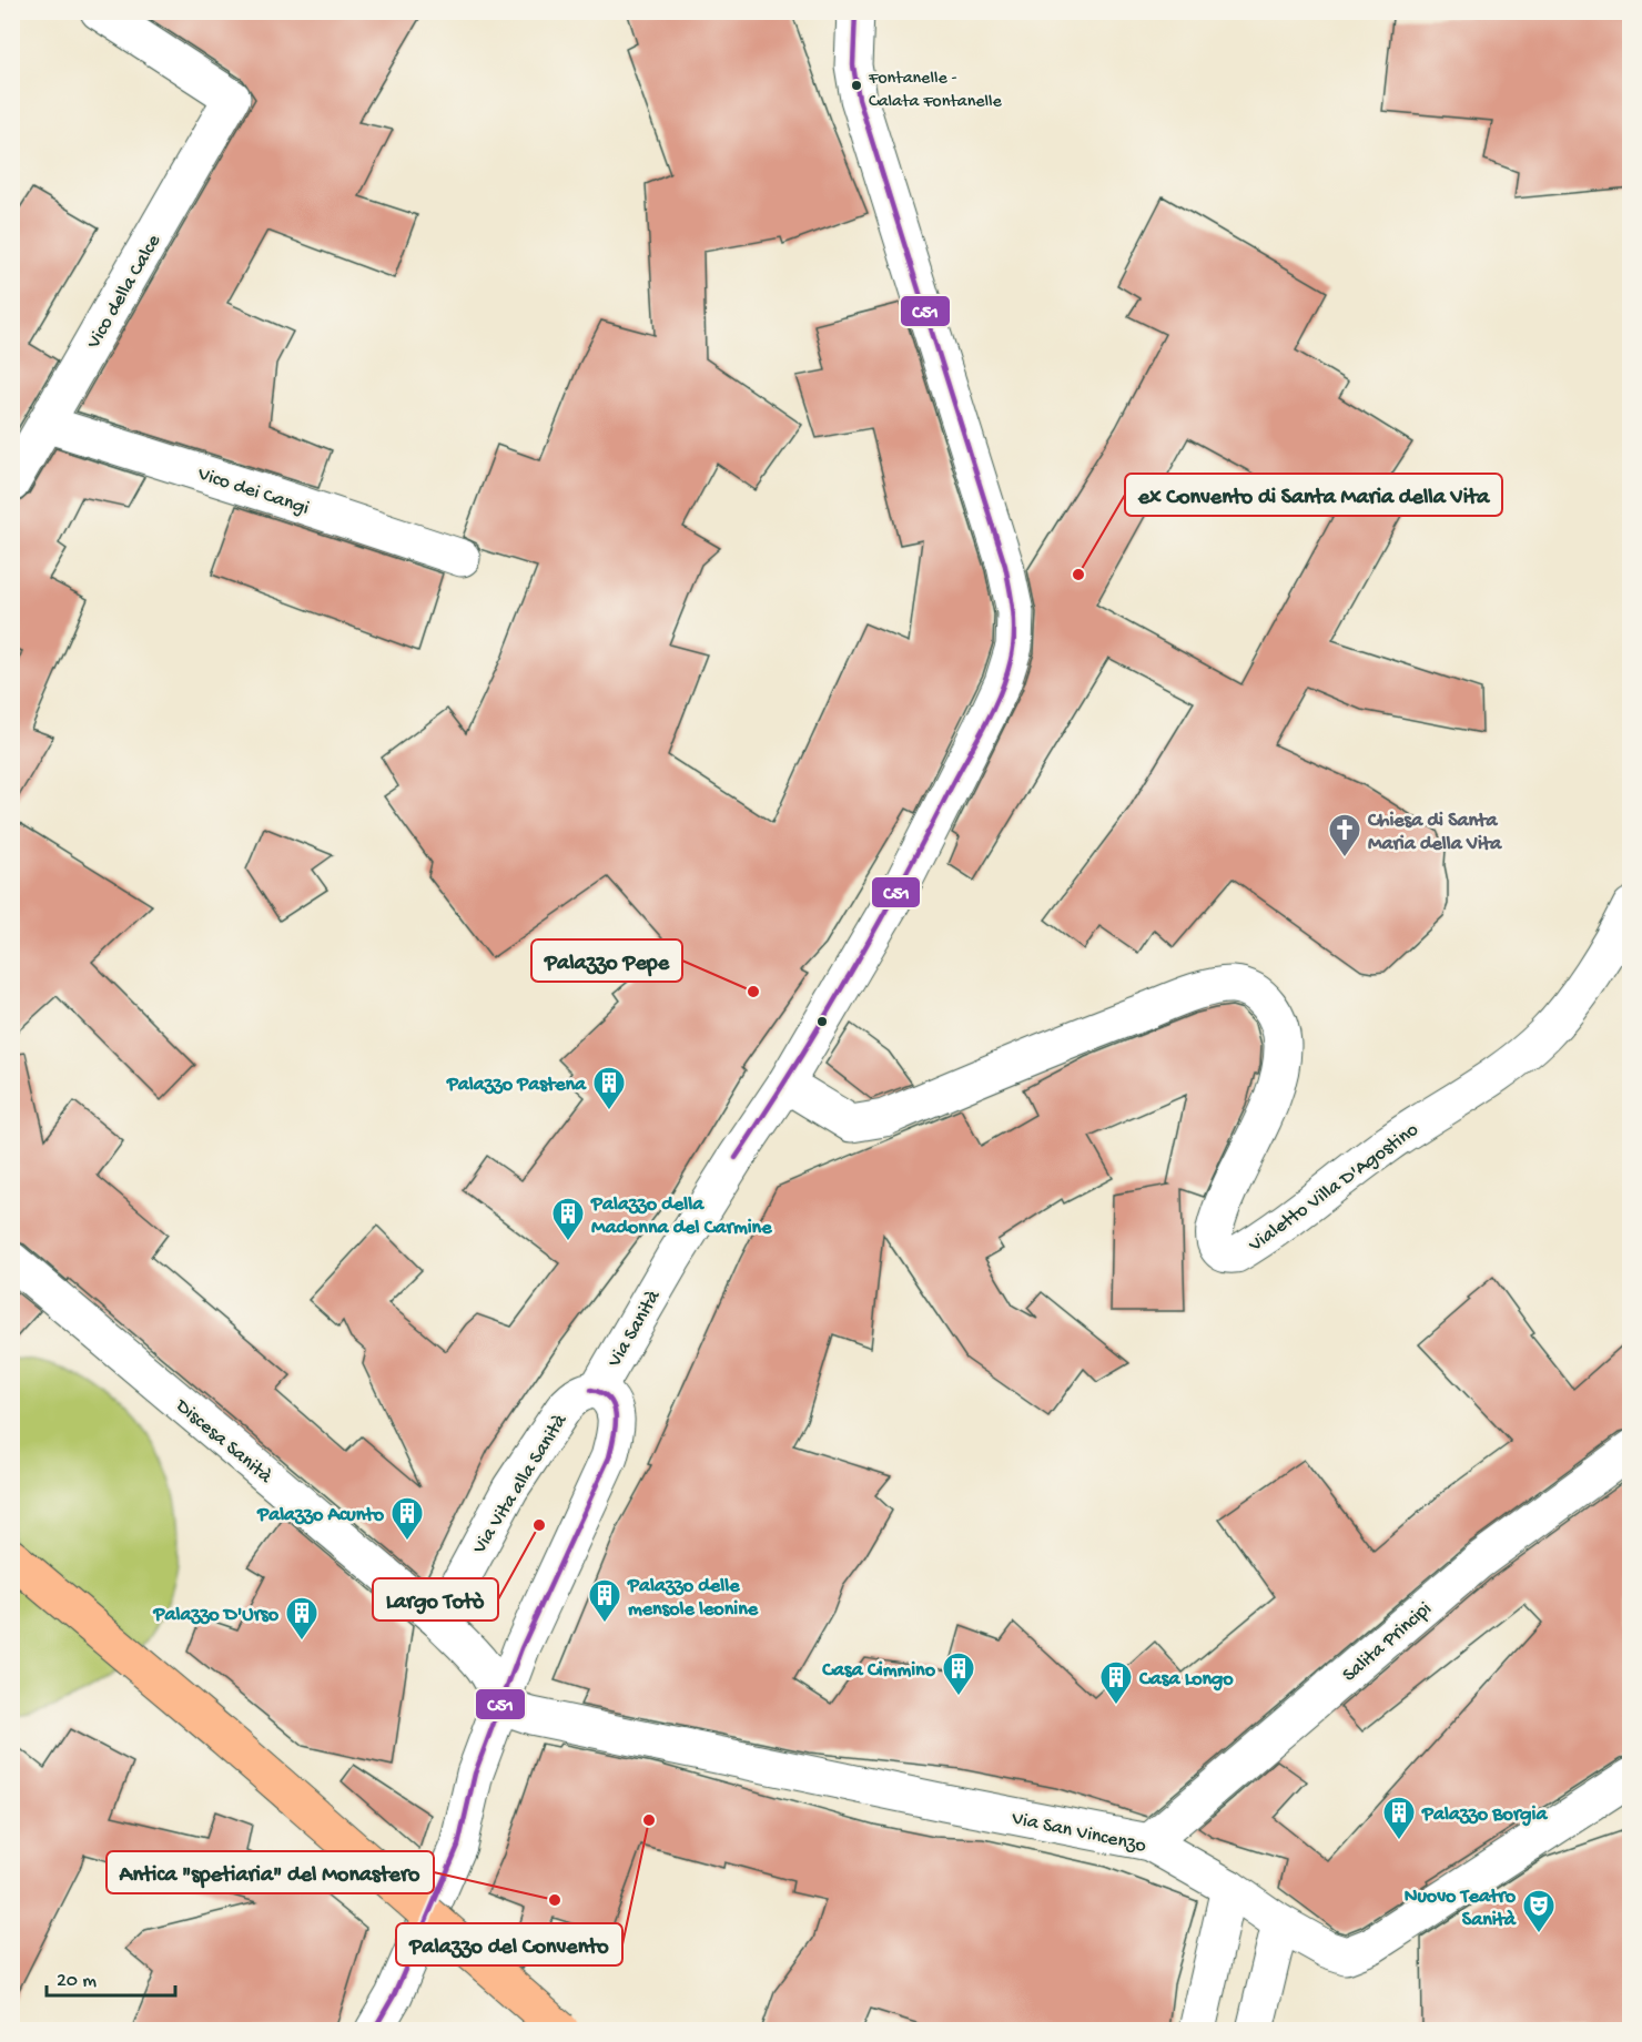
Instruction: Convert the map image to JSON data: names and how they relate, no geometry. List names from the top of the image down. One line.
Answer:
{"streets":{"street":["Vico della Calce","Vico dei Cangi","Vialetto Villa D'Agostino","Via Sanità","Discesa Sanità","Via Vita alla Sanità","Salita Principi","Via San Vincenzo"]},"crossings":[["Vico della Calce","Vico dei Cangi"],["Vialetto Villa D'Agostino","Via Sanità"],["Via Sanità","Via Vita alla Sanità"],["Discesa Sanità","Via Vita alla Sanità"],["Salita Principi","Via San Vincenzo"]],"places":{"other":["Fontanelle - Calata Fontanelle","ex Convento di Santa Maria della Vita","Palazzo Pepe","Largo Totò","Palazzo del Convento","Antica \"spetiaria\" del Monastero"],"church":["Chiesa di Santa Maria della Vita"],"building":["Palazzo Pastena","Palazzo della Madonna del Carmine","Palazzo Acunto","Palazzo delle mensole leonine","Palazzo D'Urso","Casa Cimmino","Casa Longo","Palazzo Borgia"],"theatre":["Nuovo Teatro Sanità"]},"lines":["transit line C51"],"scale_bar":"20 m"}
